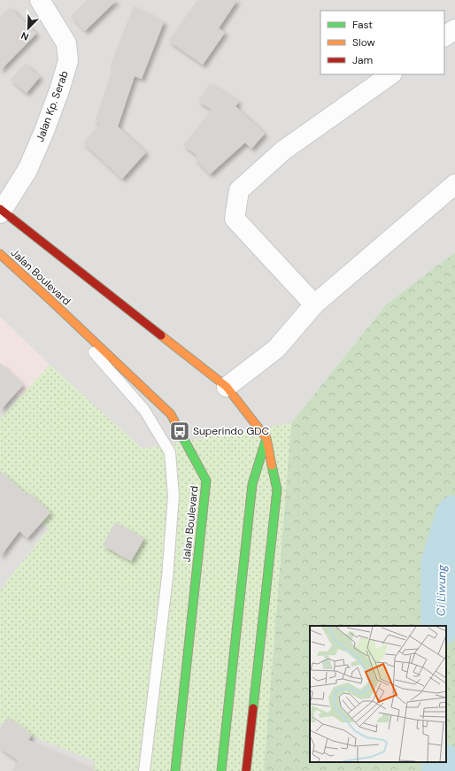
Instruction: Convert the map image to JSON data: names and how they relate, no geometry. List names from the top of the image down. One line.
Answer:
{"streets":{"main road":["Jalan Boulevard"],"street":["Jalan Kp. Serab"]},"water":["Ci Liwung"],"places":{"bus stop":["Superindo GDC"]},"legend":["Fast","Slow","Jam"],"north":"bottom left"}
